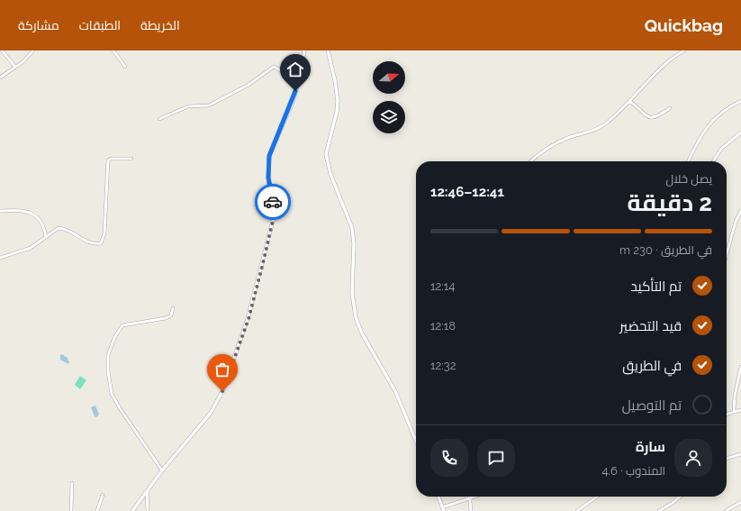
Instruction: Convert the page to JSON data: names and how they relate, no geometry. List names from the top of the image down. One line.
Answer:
{"north":"right","page":{"header":"Quickbag","nav":["الخريطة","الطبقات","مشاركة"],"heading":["2 دقيقة","يصل خلال","12:41–12:46"],"panel":["سارة","المندوب · 4.6"],"bar":"في الطريق · 230 m","list":[["تم التأكيد","12:14"],["قيد التحضير","12:18"],["في الطريق","12:32"],"تم التوصيل"]}}
